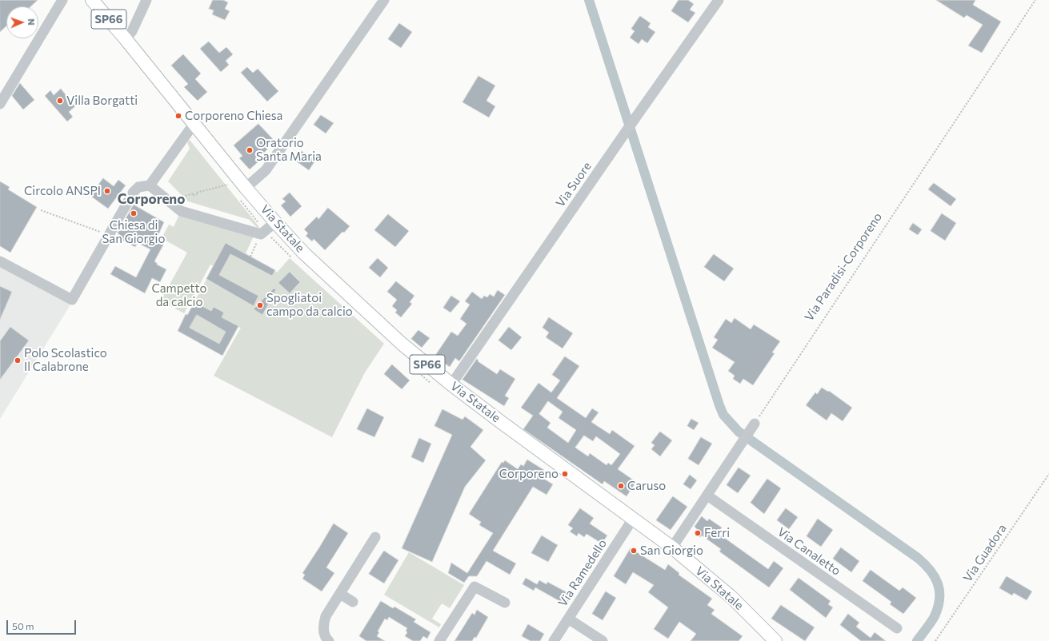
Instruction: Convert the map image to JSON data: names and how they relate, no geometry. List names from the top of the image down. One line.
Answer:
{"streets":{"main road":["SP66","Via Statale"],"street":["Via Suore","Via Canaletto","Via Ramedello"],"path":["Via Paradisi-Corporeno","Via Guadora"]},"crossings":[["Via Suore","Via Statale"],["Via Statale","Via Ramedello"]],"districts":["Corporeno"],"parks":["Campetto da calcio"],"places":["Villa Borgatti","Corporeno Chiesa","Oratorio Santa Maria","Circolo ANSPI","Chiesa di San Giorgio","Spogliatoi campo da calcio","Polo Scolastico Il Calabrone","Corporeno","Caruso","Ferri","San Giorgio"],"scale_bar":"50 m","north":"right"}
